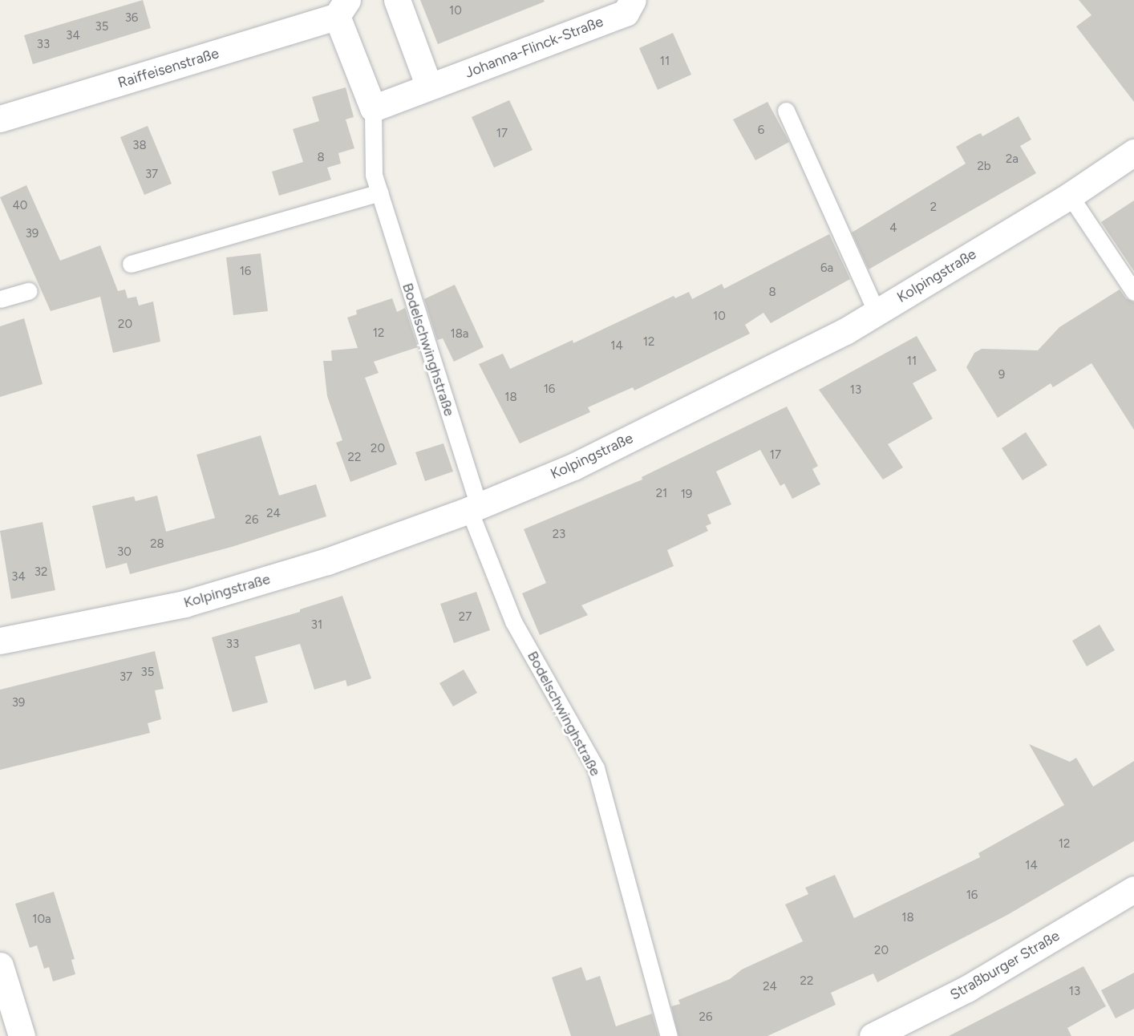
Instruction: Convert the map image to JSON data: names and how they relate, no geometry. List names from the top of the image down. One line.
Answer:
{"streets":{"street":["Johanna-Flinck-Straße","Raiffeisenstraße","Kolpingstraße","Bodelschwinghstraße","Straßburger Straße"]},"crossings":[["Johanna-Flinck-Straße","Bodelschwinghstraße"],["Raiffeisenstraße","Bodelschwinghstraße"],["Kolpingstraße","Bodelschwinghstraße"]],"house_numbers":["10","36","35","34","33","11","6","17","38","8","2a","2b","37","40","2","4","39","6a","16","8","10","20","12","18a","12","14","11","9","16","13","18","20","17","22","21","19","24","26","23","28","30","32","34","27","31","33","35","37","39","12","14","16","18","10a","20","22","24","13","26"]}
